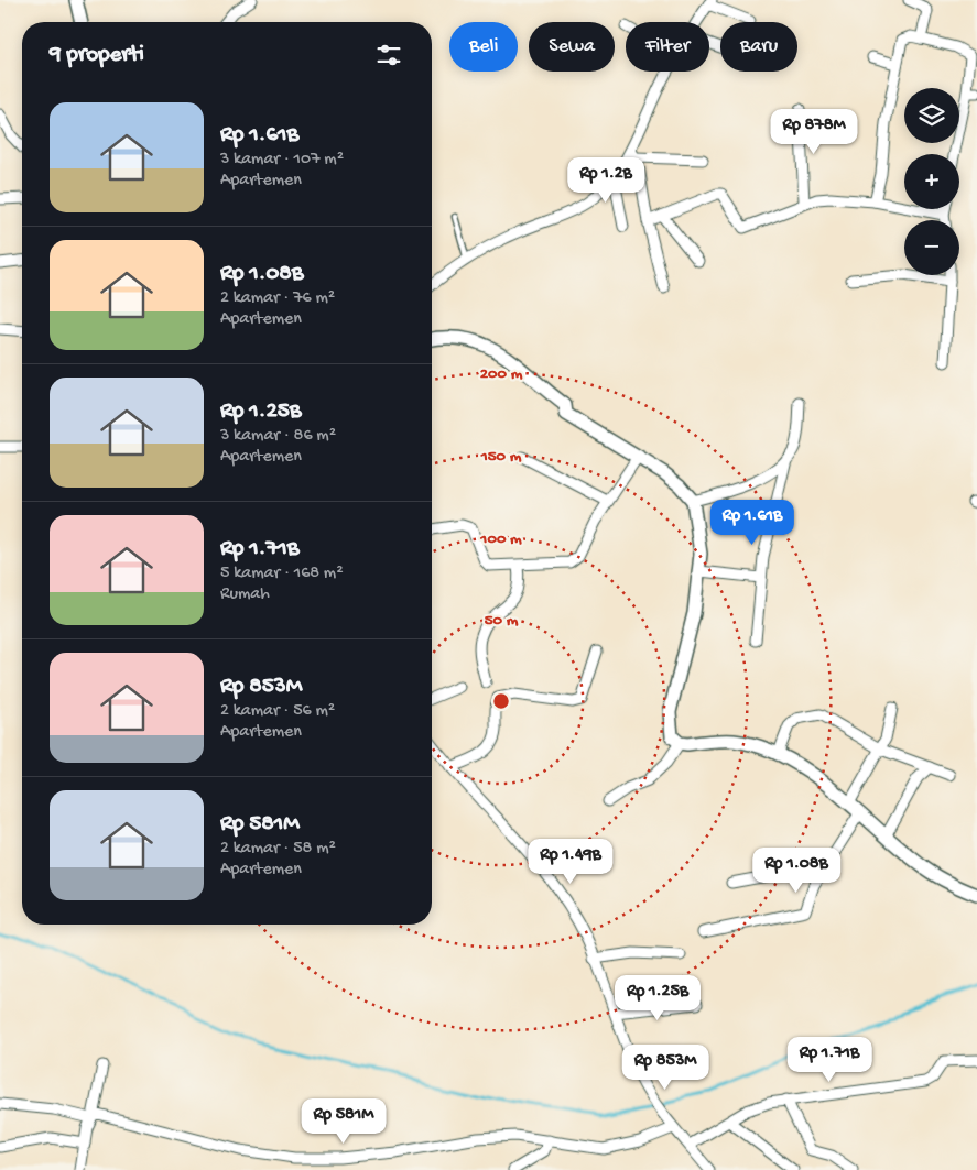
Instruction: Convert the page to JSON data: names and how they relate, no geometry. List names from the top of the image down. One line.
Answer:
{"page":{"chip":["Beli","Sewa","Filter","Baru"],"heading":"9 properti","map_buttons":["+","−"],"list":[{"name":"Rp 1.61B","note":"3 kamar · 107 m² · Apartemen"},{"name":"Rp 1.08B","note":"2 kamar · 76 m² · Apartemen"},{"name":"Rp 1.25B","note":"3 kamar · 86 m² · Apartemen"},{"name":"Rp 1.71B","note":"5 kamar · 168 m² · Rumah"},{"name":"Rp 853M","note":"2 kamar · 56 m² · Apartemen"},{"name":"Rp 581M","note":"2 kamar · 58 m² · Apartemen"}],"price":["Rp 878M","Rp 1.2B","Rp 1.61B","Rp 1.49B","Rp 1.08B","Rp 1.25B","Rp 1.71B","Rp 853M","Rp 581M"]},"rings":["200 m","150 m","100 m","50 m"]}
